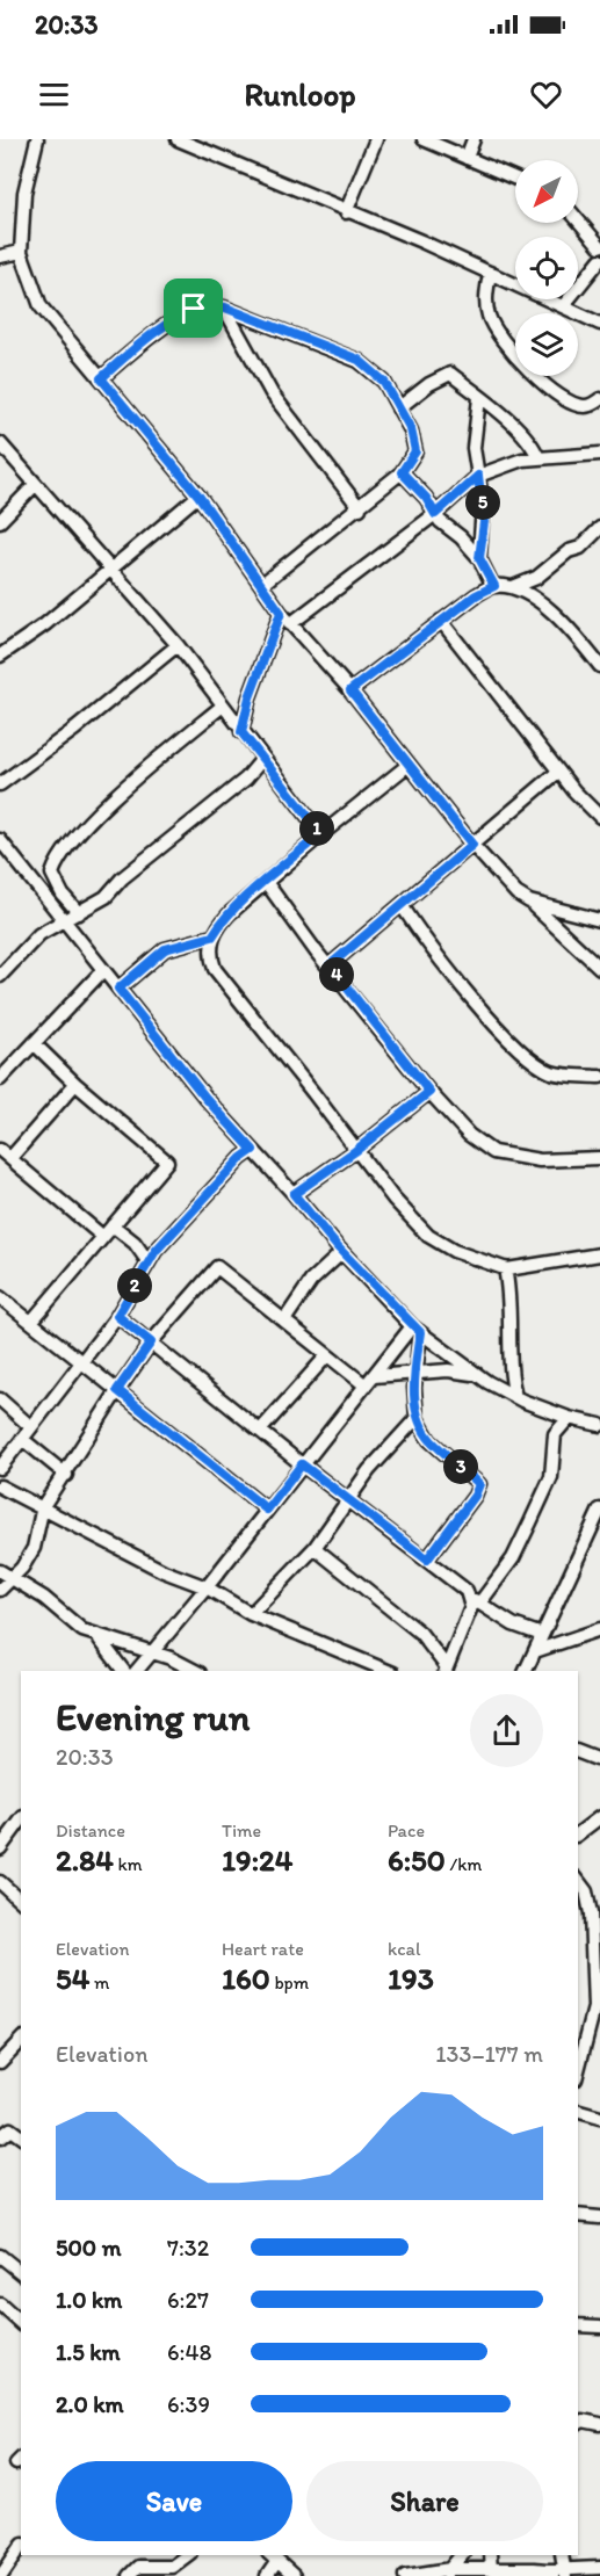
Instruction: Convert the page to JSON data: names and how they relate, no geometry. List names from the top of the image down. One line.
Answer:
{"north":"bottom left","page":{"status":"20:33","header":"Runloop","pins":["5","1","4","2","3"],"heading":["Evening run","20:33"],"stats":[["Distance","2.84 km"],["Time","19:24"],["Pace","6:50 /km"],["Elevation","54 m"],["Heart rate","160 bpm"],["kcal","193"]],"chart":["Elevation","133–177 m"],"list":[{"name":"500 m","note":"7:32"},{"name":"1.0 km","note":"6:27"},{"name":"1.5 km","note":"6:48"},{"name":"2.0 km","note":"6:39"}],"buttons":["Save","Share"]}}
